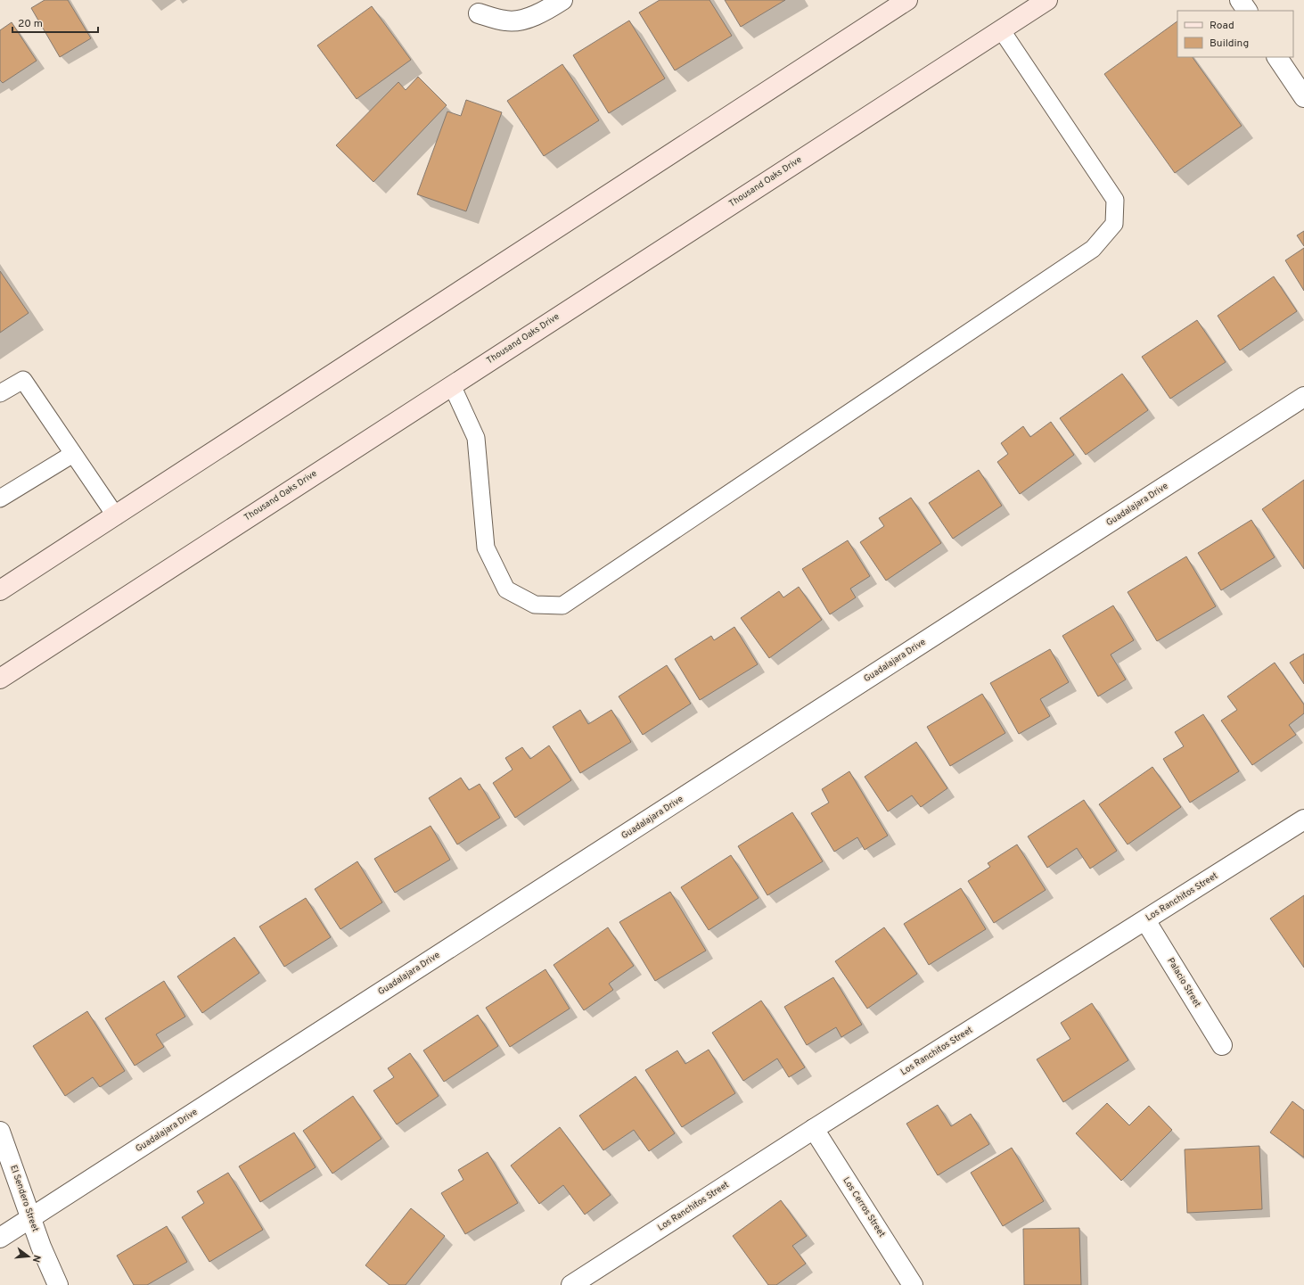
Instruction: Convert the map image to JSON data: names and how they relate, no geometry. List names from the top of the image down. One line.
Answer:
{"streets":{"main road":["Thousand Oaks Drive"],"street":["Guadalajara Drive","Los Ranchitos Street","Palacio Street","El Sendero Street","Los Cerros Street"]},"crossings":[["Guadalajara Drive","El Sendero Street"],["Los Ranchitos Street","Palacio Street"],["Los Ranchitos Street","Los Cerros Street"]],"legend":["Road","Building"],"scale_bar":"20 m","north":"right"}
